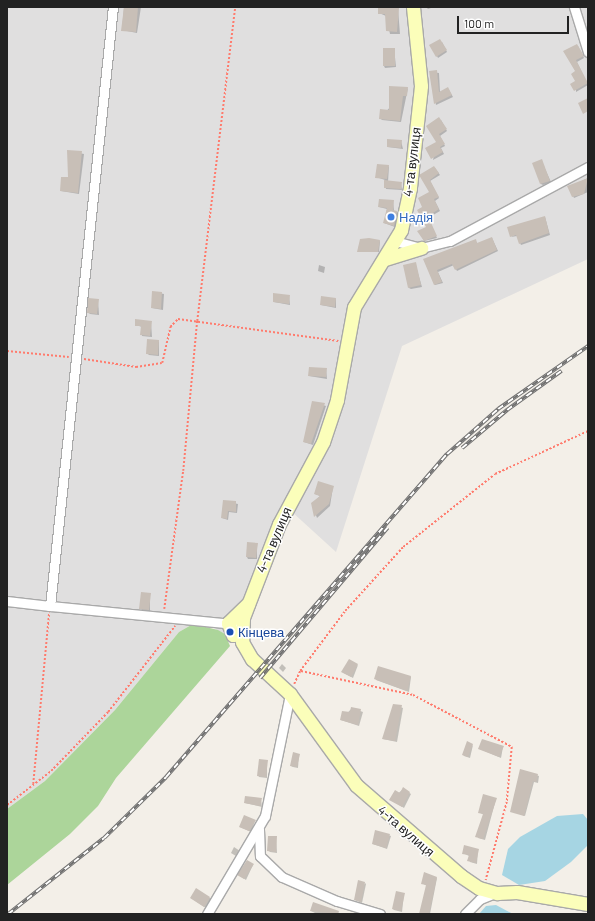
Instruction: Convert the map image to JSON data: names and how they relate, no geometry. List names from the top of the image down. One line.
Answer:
{"streets":{"street":["4-та вулиця"]},"places":["Надія","Кінцева"],"scale_bar":"100 m"}
